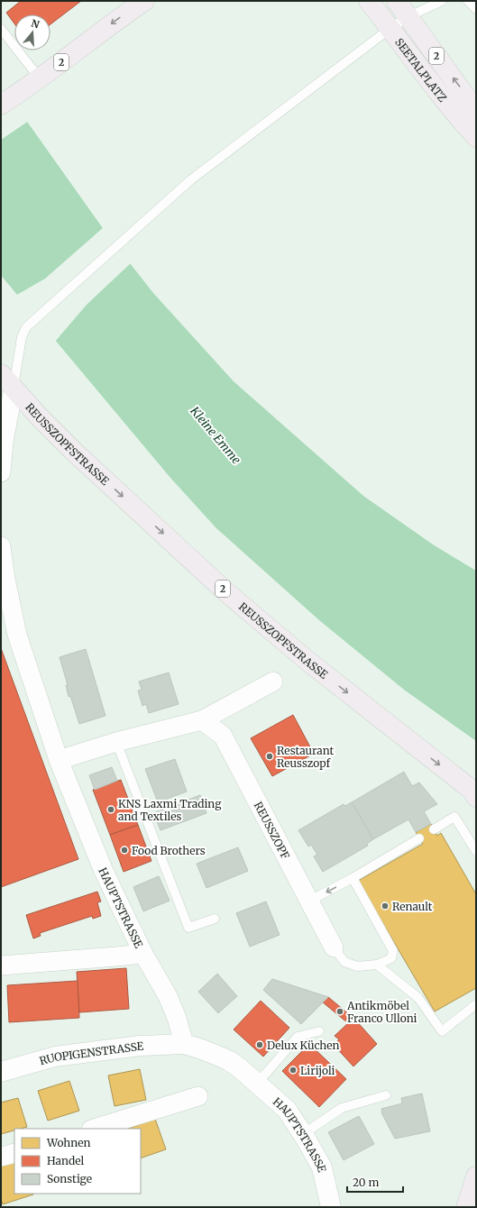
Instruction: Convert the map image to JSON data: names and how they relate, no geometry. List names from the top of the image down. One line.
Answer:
{"streets":{"main road":["2","SEETALPLATZ","REUSSZOPFSTRASSE"],"street":["REUSSZOPF","HAUPTSTRASSE","RUOPIGENSTRASSE"]},"crossings":[["2","REUSSZOPFSTRASSE"],["HAUPTSTRASSE","RUOPIGENSTRASSE"]],"one_way":["REUSSZOPFSTRASSE"],"water":["Kleine Emme"],"places":["Restaurant Reusszopf","KNS Laxmi Trading and Textiles","Food Brothers","Renault","Antikmöbel Franco Ulloni","Delux Küchen","Lirijoli"],"legend":["Wohnen","Handel","Sonstige"],"scale_bar":"20 m","north":"top"}
